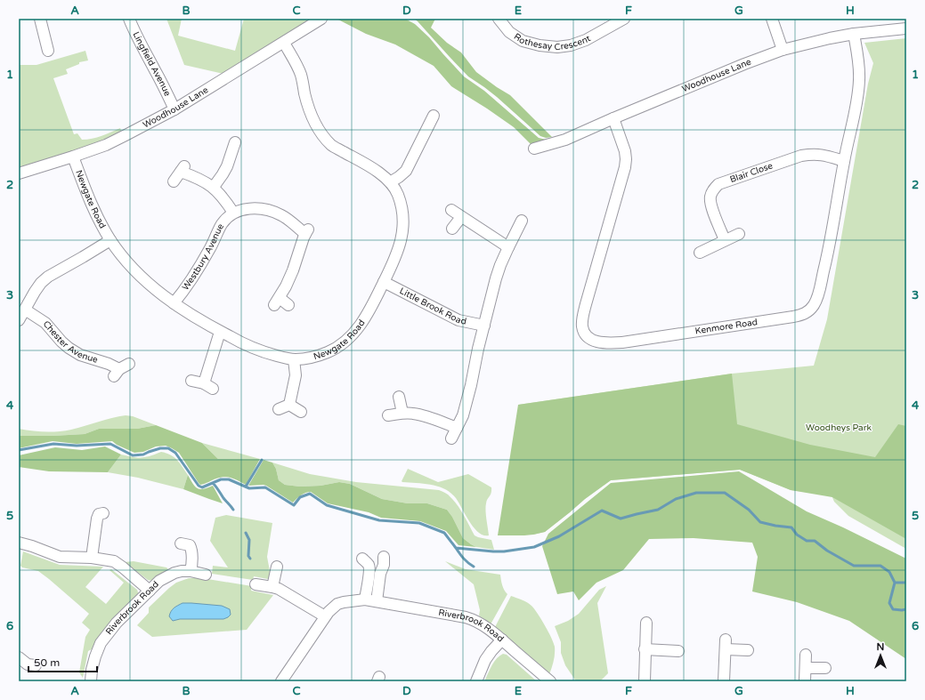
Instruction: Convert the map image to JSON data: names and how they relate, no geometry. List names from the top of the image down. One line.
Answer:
{"streets":{"street":["Rothesay Crescent","Lingfield Avenue","Woodhouse Lane","Blair Close","Newgate Road","Westbury Avenue","Little Brook Road","Kenmore Road","Chester Avenue","Riverbrook Road"]},"crossings":[["Lingfield Avenue","Woodhouse Lane"],["Woodhouse Lane","Newgate Road"],["Woodhouse Lane","Kenmore Road"],["Blair Close","Kenmore Road"],["Newgate Road","Westbury Avenue"],["Newgate Road","Little Brook Road"]],"parks":["Woodheys Park"],"scale_bar":"50 m","north":"top","grid":{"columns":["A","B","C","D","E","F","G","H"],"rows":["1","2","3","4","5","6"]}}
